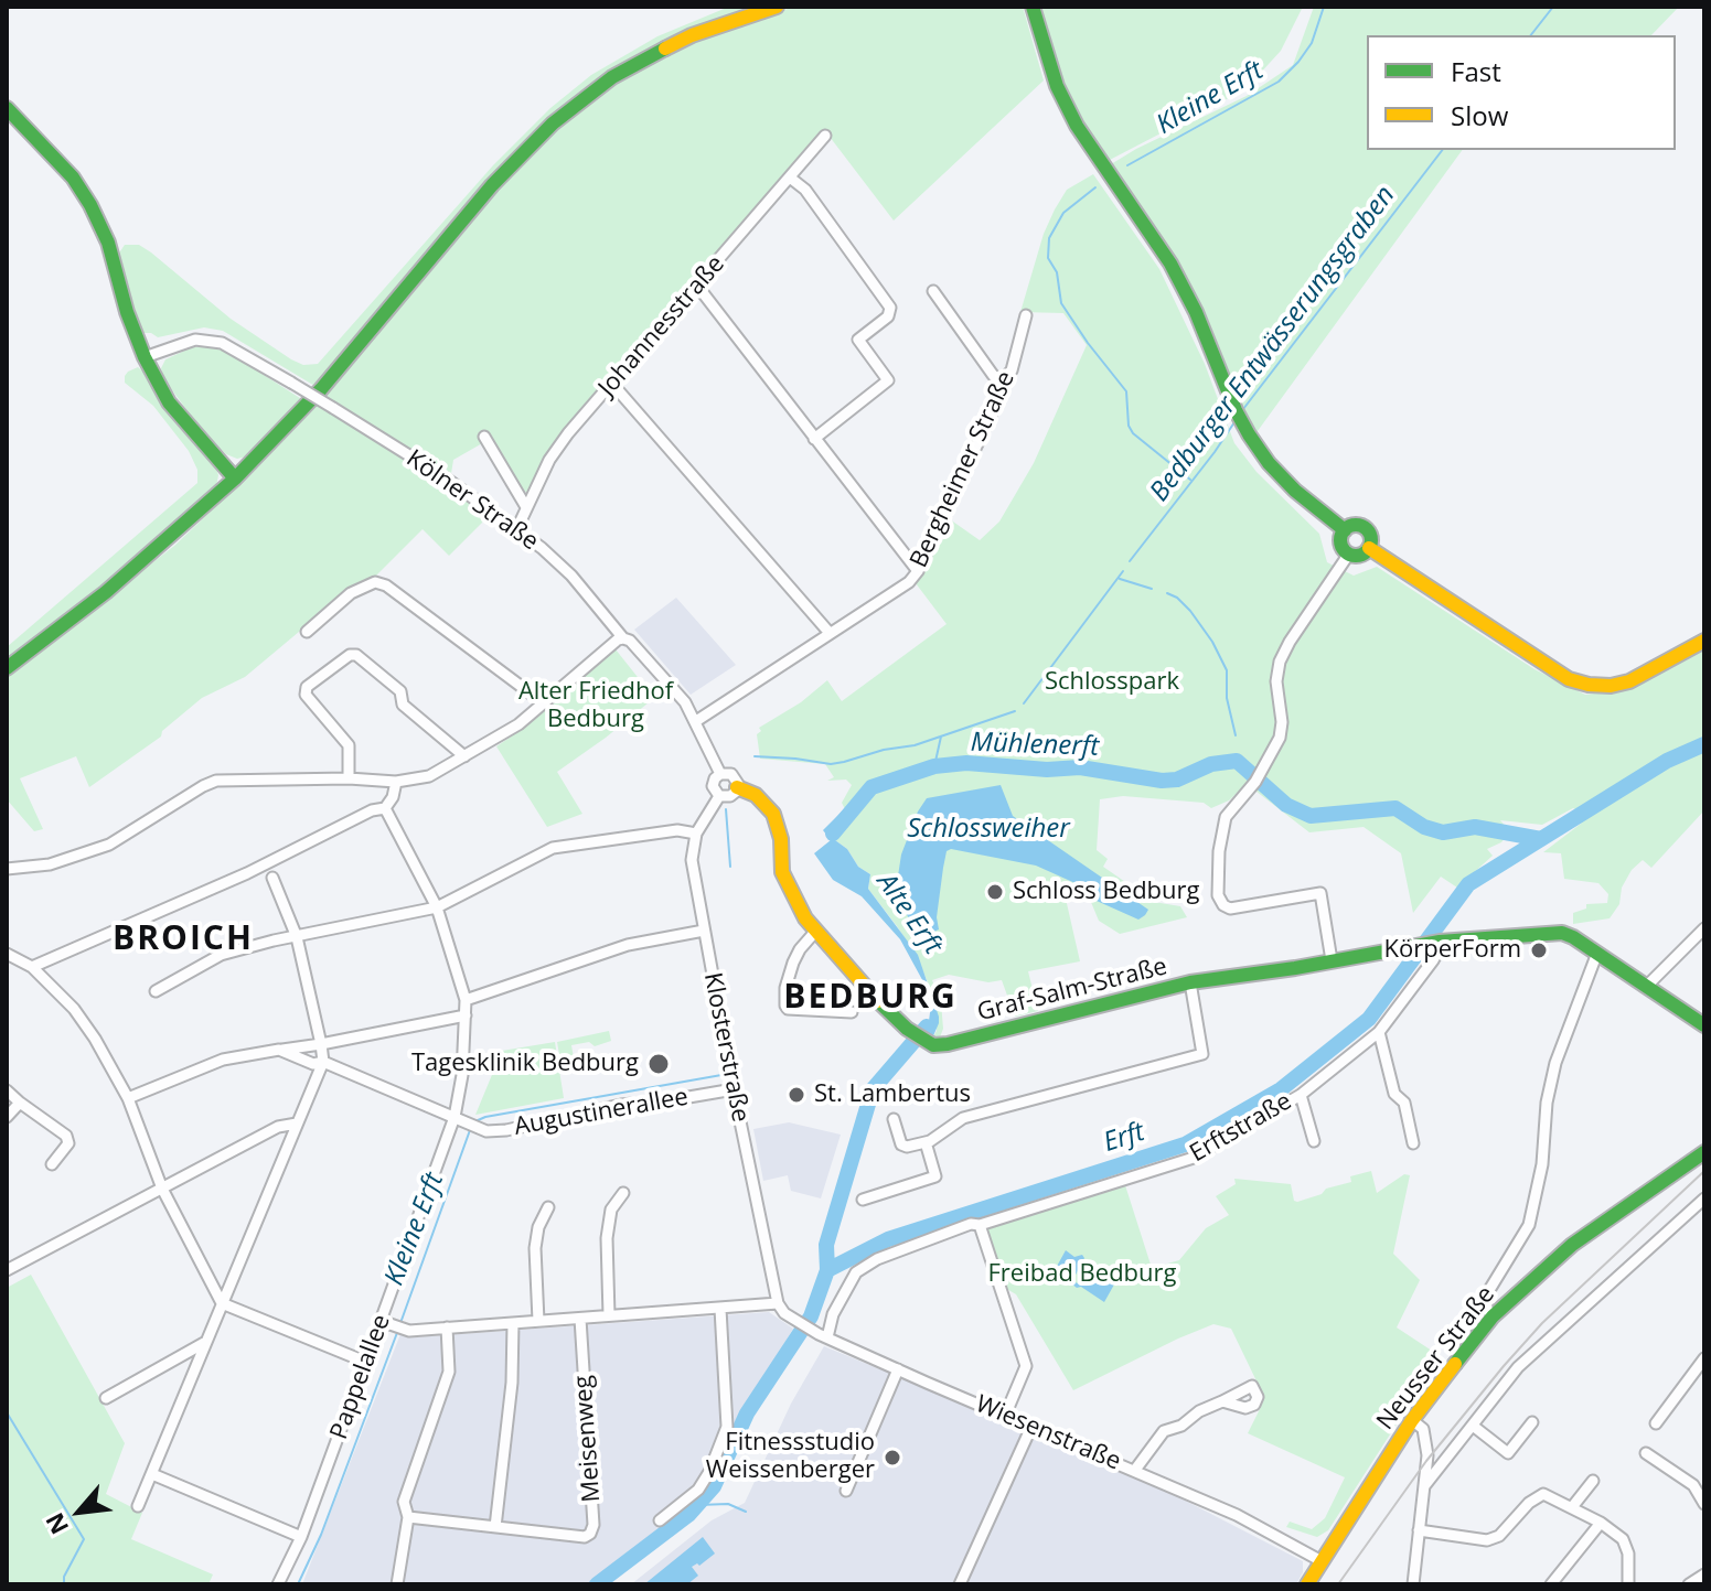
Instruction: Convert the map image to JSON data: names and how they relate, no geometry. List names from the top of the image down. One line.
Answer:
{"streets":{"street":["Johannesstraße","Bergheimer Straße","Kölner Straße","Graf-Salm-Straße","Klosterstraße","Augustinerallee","Erftstraße","Neusser Straße","Pappelallee","Wiesenstraße","Meisenweg"]},"crossings":[["Johannesstraße","Kölner Straße"],["Bergheimer Straße","Kölner Straße"],["Kölner Straße","Klosterstraße"],["Graf-Salm-Straße","Erftstraße"],["Klosterstraße","Augustinerallee"],["Klosterstraße","Wiesenstraße"],["Augustinerallee","Pappelallee"],["Erftstraße","Wiesenstraße"],["Neusser Straße","Wiesenstraße"]],"districts":["BROICH","BEDBURG"],"water":["Kleine Erft","Bedburger Entwässerungsgraben","Mühlenerft","Schlossweiher","Alte Erft","Erft"],"parks":["Schlosspark","Alter Friedhof Bedburg","Freibad Bedburg"],"places":["Schloss Bedburg","KörperForm","Tagesklinik Bedburg","St. Lambertus","Fitnessstudio Weissenberger"],"legend":["Fast","Slow"],"north":"bottom left"}
